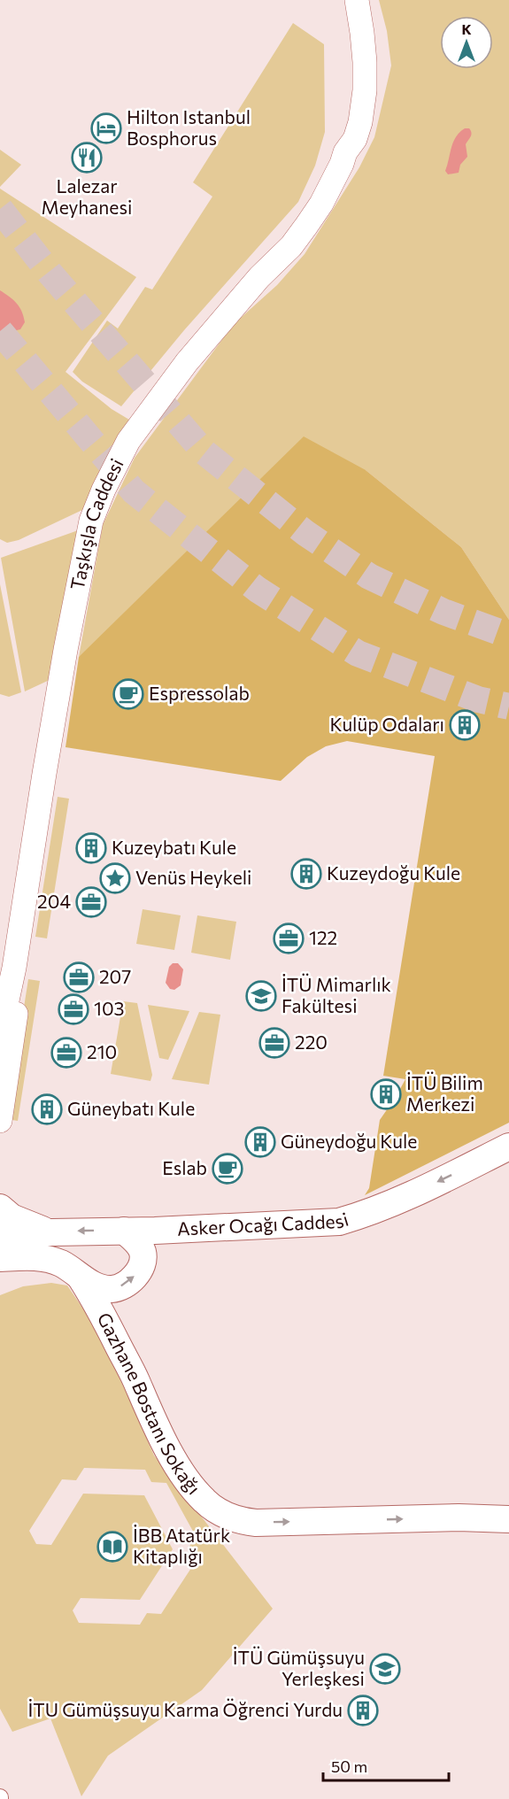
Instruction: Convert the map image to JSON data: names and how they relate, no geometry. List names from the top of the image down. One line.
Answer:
{"streets":{"main road":["Taşkışla Caddesi","Asker Ocağı Caddesi","Gazhane Bostanı Sokağı"]},"one_way":["Asker Ocağı Caddesi","Gazhane Bostanı Sokağı"],"places":{"hotel":["Hilton Istanbul Bosphorus"],"restaurant":["Lalezar Meyhanesi"],"cafe":["Espressolab","Eslab"],"building":["Kulüp Odaları","Kuzeybatı Kule","Kuzeydoğu Kule","İTÜ Bilim Merkezi","Güneybatı Kule","Güneydoğu Kule","İTU Gümüşsuyu Karma Öğrenci Yurdu"],"place":["Venüs Heykeli"],"office":["204","122","207","103","220","210"],"school or university":["İTÜ Mimarlık Fakültesi","İTÜ Gümüşsuyu Yerleşkesi"],"library":["İBB Atatürk Kitaplığı"]},"scale_bar":"50 m","north":"top"}
